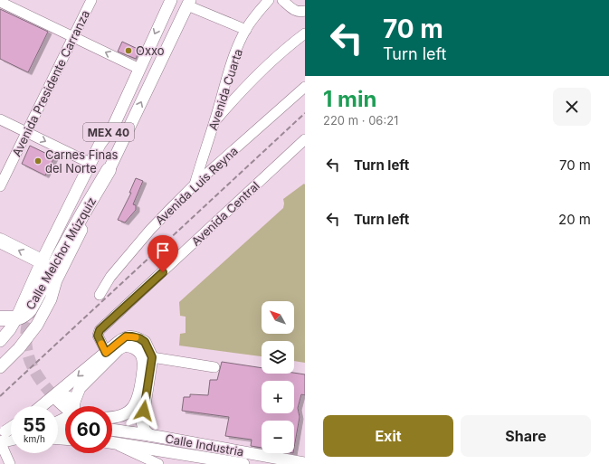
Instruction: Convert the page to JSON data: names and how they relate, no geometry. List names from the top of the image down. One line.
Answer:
{"streets":{"highway":["MEX 40","Calle Melchor Múzquiz"],"main road":["Calle Industria"],"street":["Avenida Presidente Carranza","Avenida Cuarta","Avenida Luis Reyna","Avenida Central"]},"crossings":[["Avenida Cuarta","Avenida Luis Reyna"],["MEX 40","Calle Melchor Múzquiz"]],"places":["Oxxo","Carnes Finas del Norte"],"north":"top left","page":{"turn":["70 m","Turn left"],"heading":["1 min","220 m · 06:21"],"list":[{"name":"Turn left","value":"70 m"},{"name":"Turn left","value":"20 m"}],"map_buttons":["+","−"],"speed":"55 km/h","limit":"60","buttons":["Exit","Share"]}}
